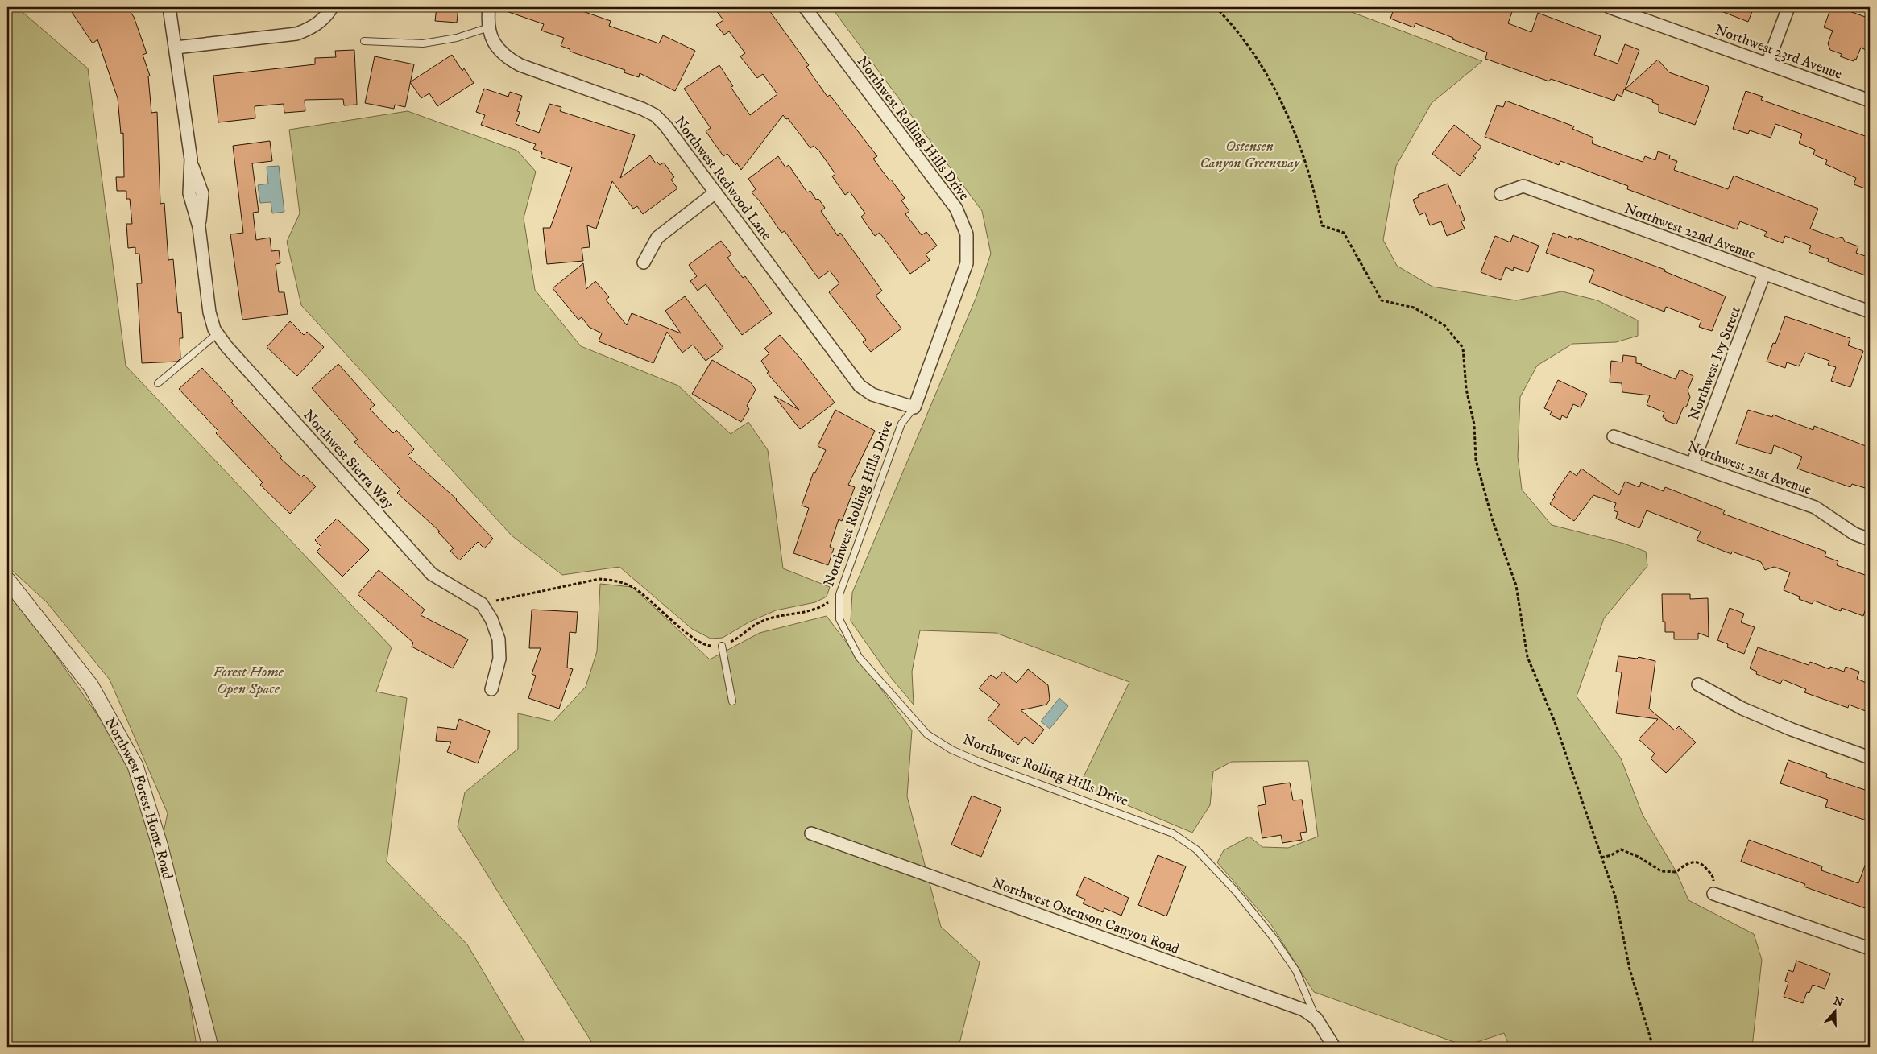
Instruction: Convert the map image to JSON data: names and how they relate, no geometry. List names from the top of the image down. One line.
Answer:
{"streets":{"street":["Northwest 23rd Avenue","Northwest Rolling Hills Drive","Northwest Redwood Lane","Northwest 22nd Avenue","Northwest Ivy Street","Northwest Sierra Way","Northwest 21st Avenue","Northwest Forest Home Road","Northwest Ostenson Canyon Road"]},"crossings":[["Northwest Rolling Hills Drive","Northwest Redwood Lane"],["Northwest Rolling Hills Drive","Northwest Ostenson Canyon Road"],["Northwest 22nd Avenue","Northwest Ivy Street"],["Northwest Ivy Street","Northwest 21st Avenue"]],"parks":["Ostensen Canyon Greenway","Forest Home Open Space"],"north":"top"}
